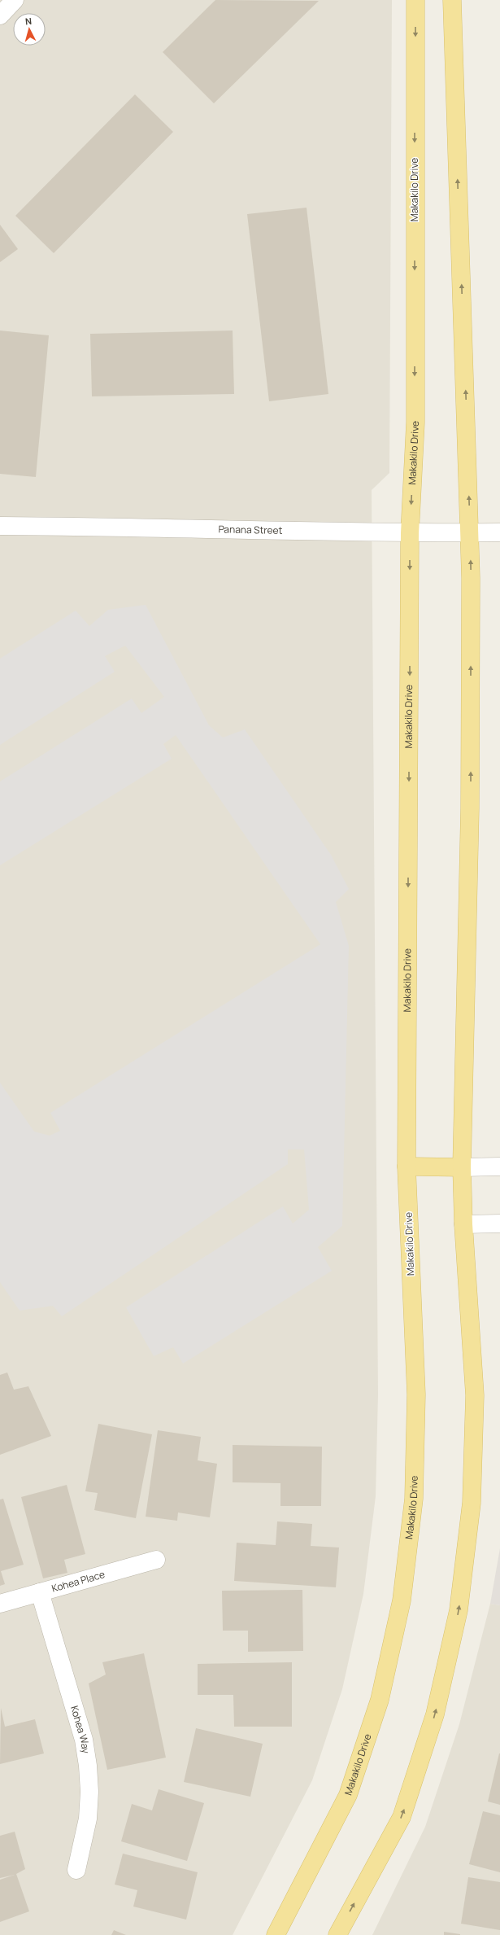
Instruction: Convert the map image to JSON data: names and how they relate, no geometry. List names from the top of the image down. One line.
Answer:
{"streets":{"main road":["Makakilo Drive"],"street":["Panana Street","Kohea Place","Kohea Way"]},"crossings":[["Makakilo Drive","Panana Street"],["Kohea Place","Kohea Way"]],"north":"top"}
